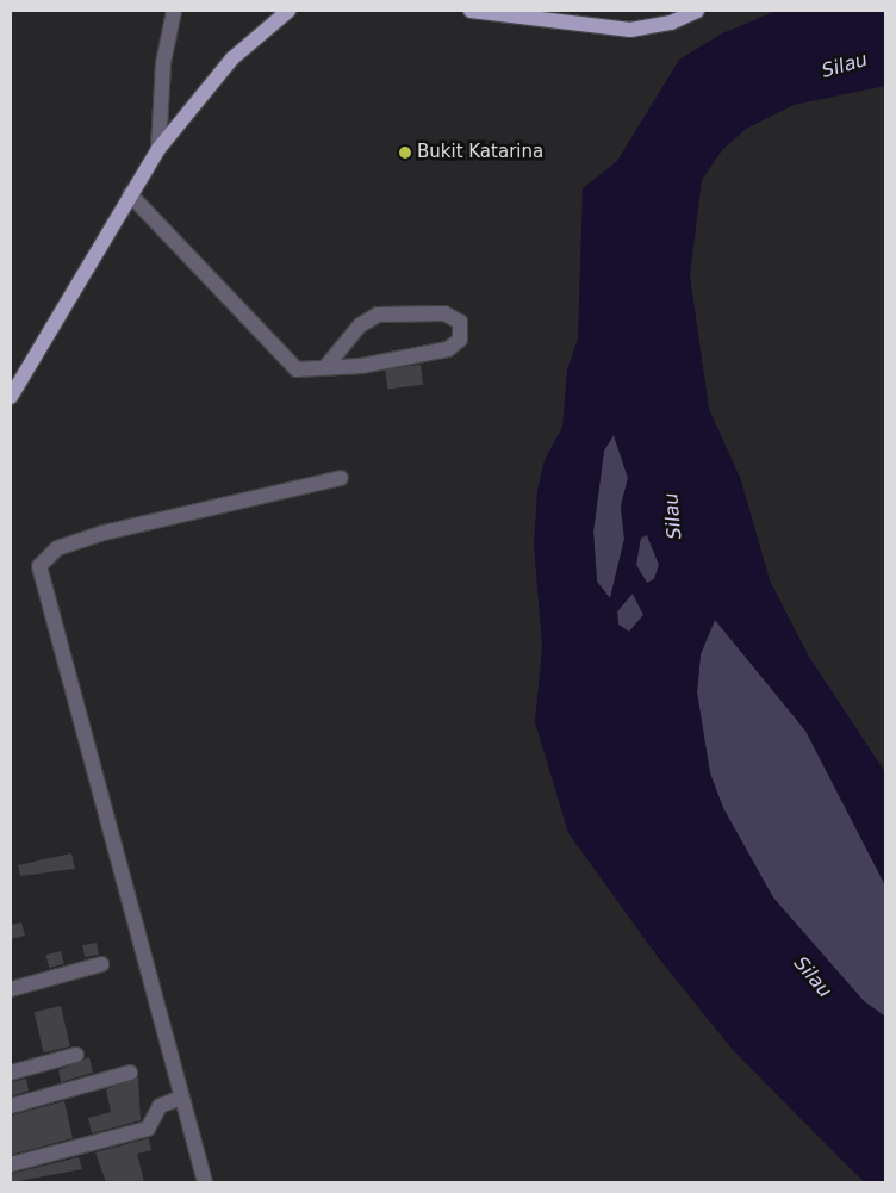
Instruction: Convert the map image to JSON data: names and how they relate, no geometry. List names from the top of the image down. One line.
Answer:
{"water":["Silau"],"places":["Bukit Katarina"]}
